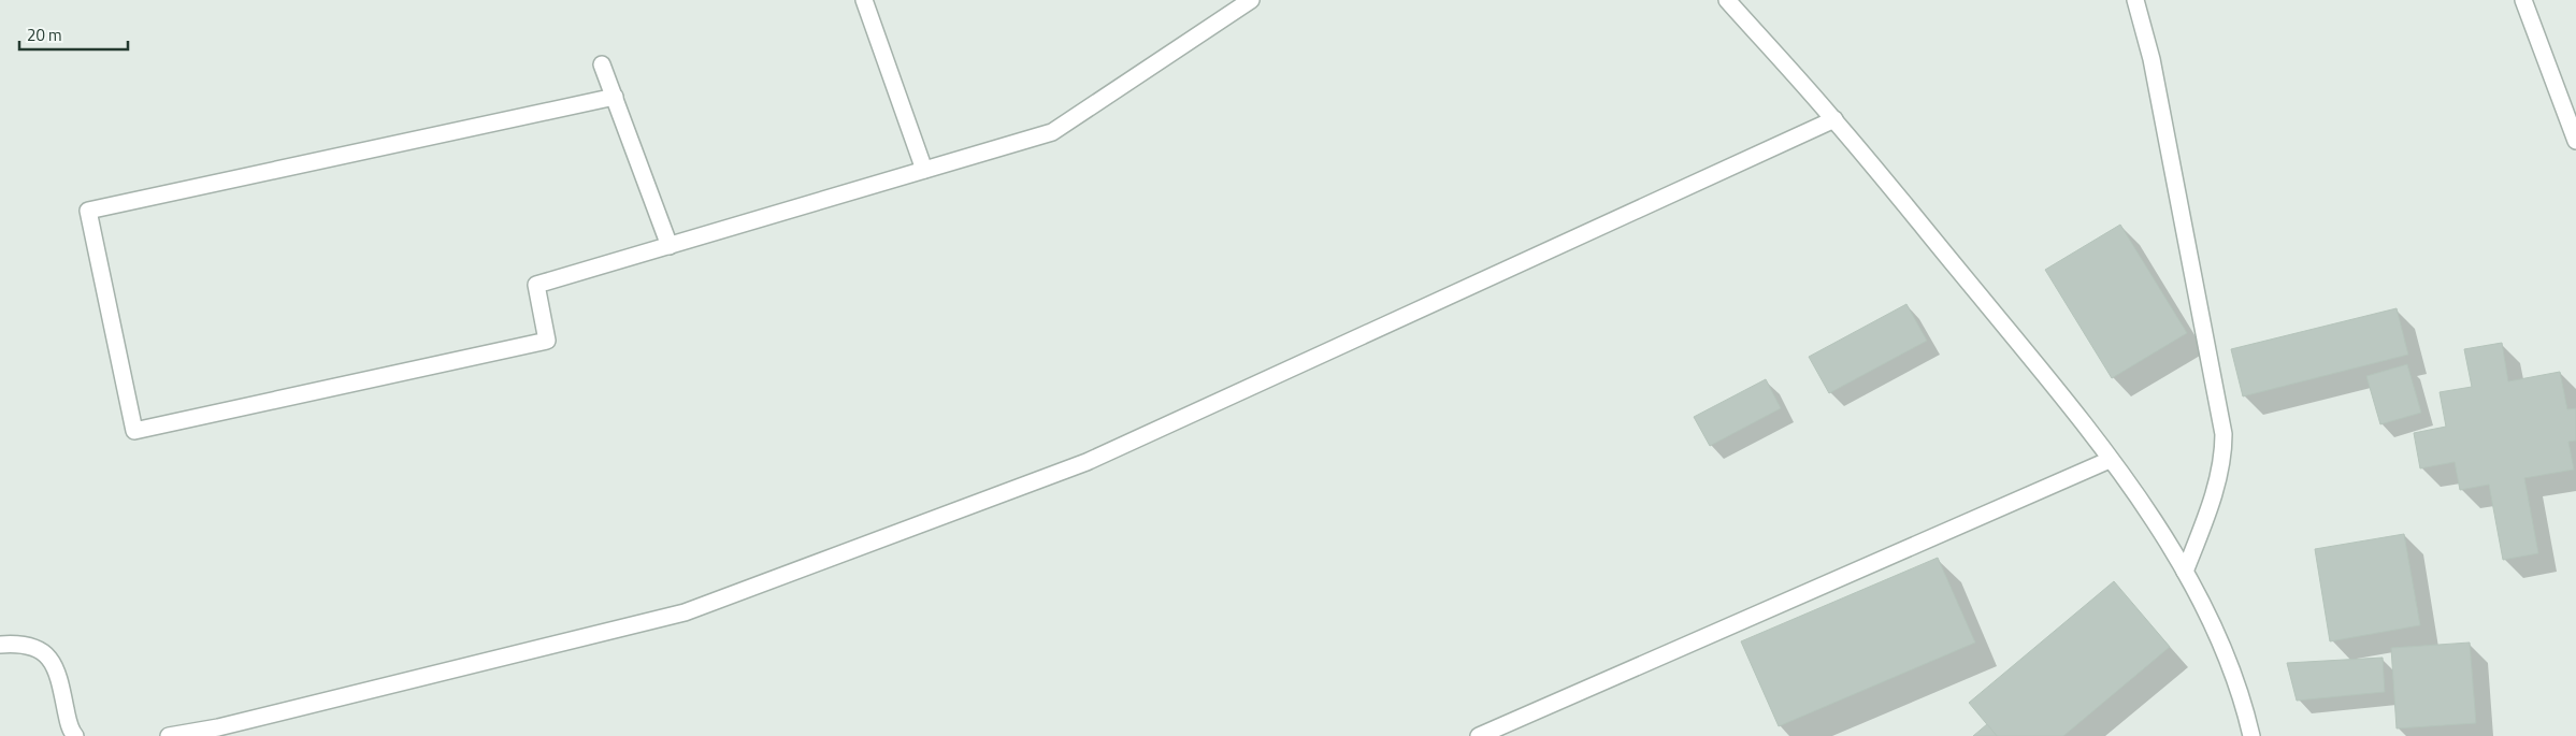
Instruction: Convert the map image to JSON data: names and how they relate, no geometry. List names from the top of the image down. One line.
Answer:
{"scale_bar":"20 m"}
